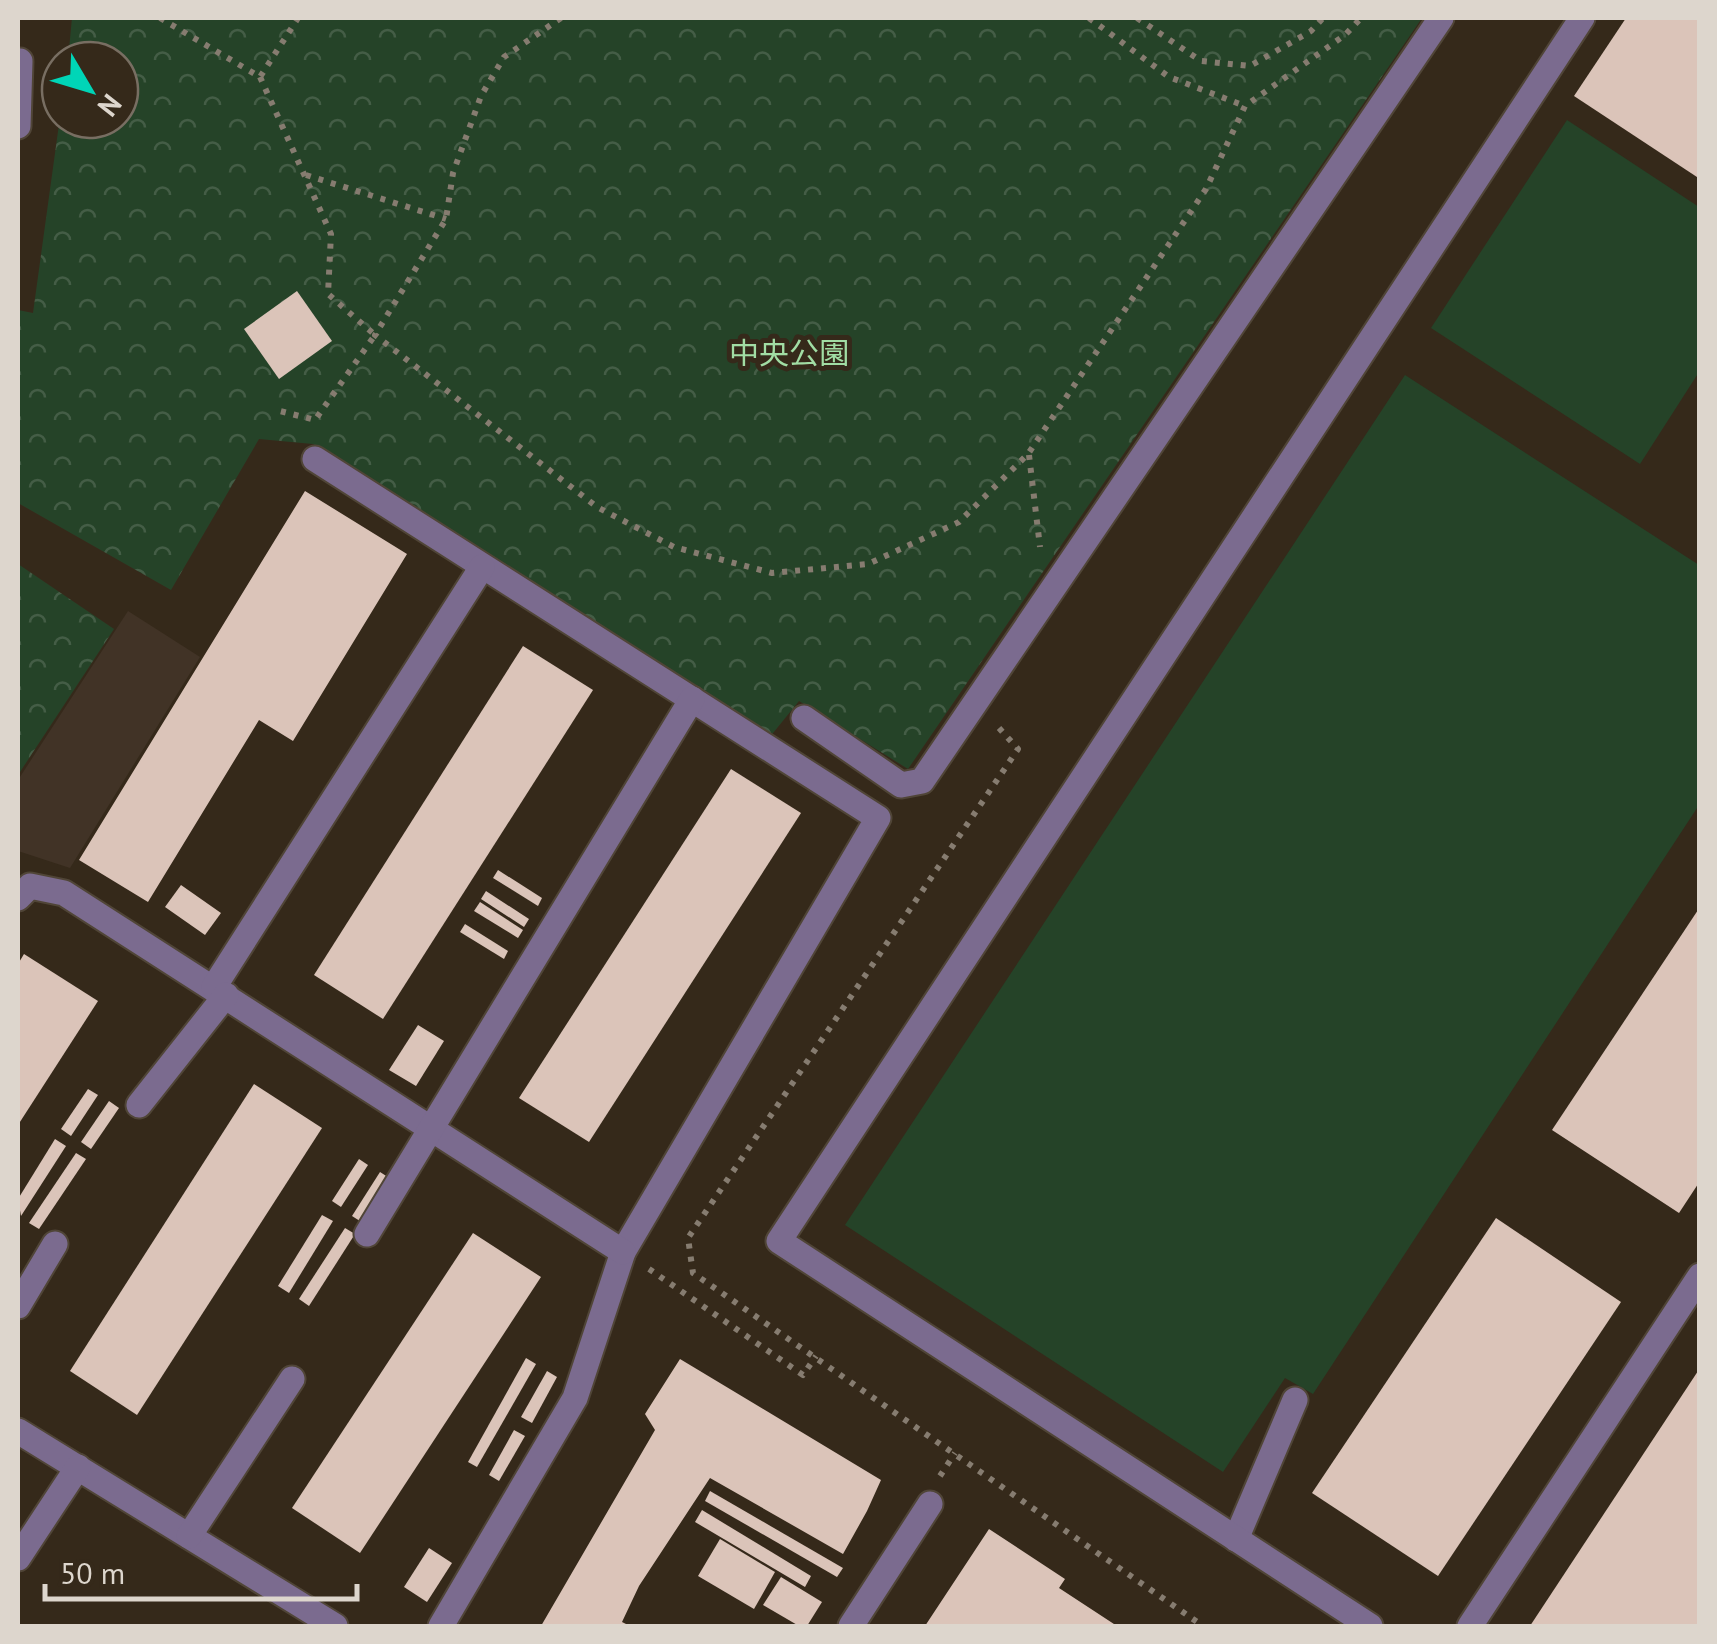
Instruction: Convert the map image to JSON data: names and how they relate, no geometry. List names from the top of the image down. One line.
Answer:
{"parks":["中央公園"],"scale_bar":"50 m","north":"bottom right"}
